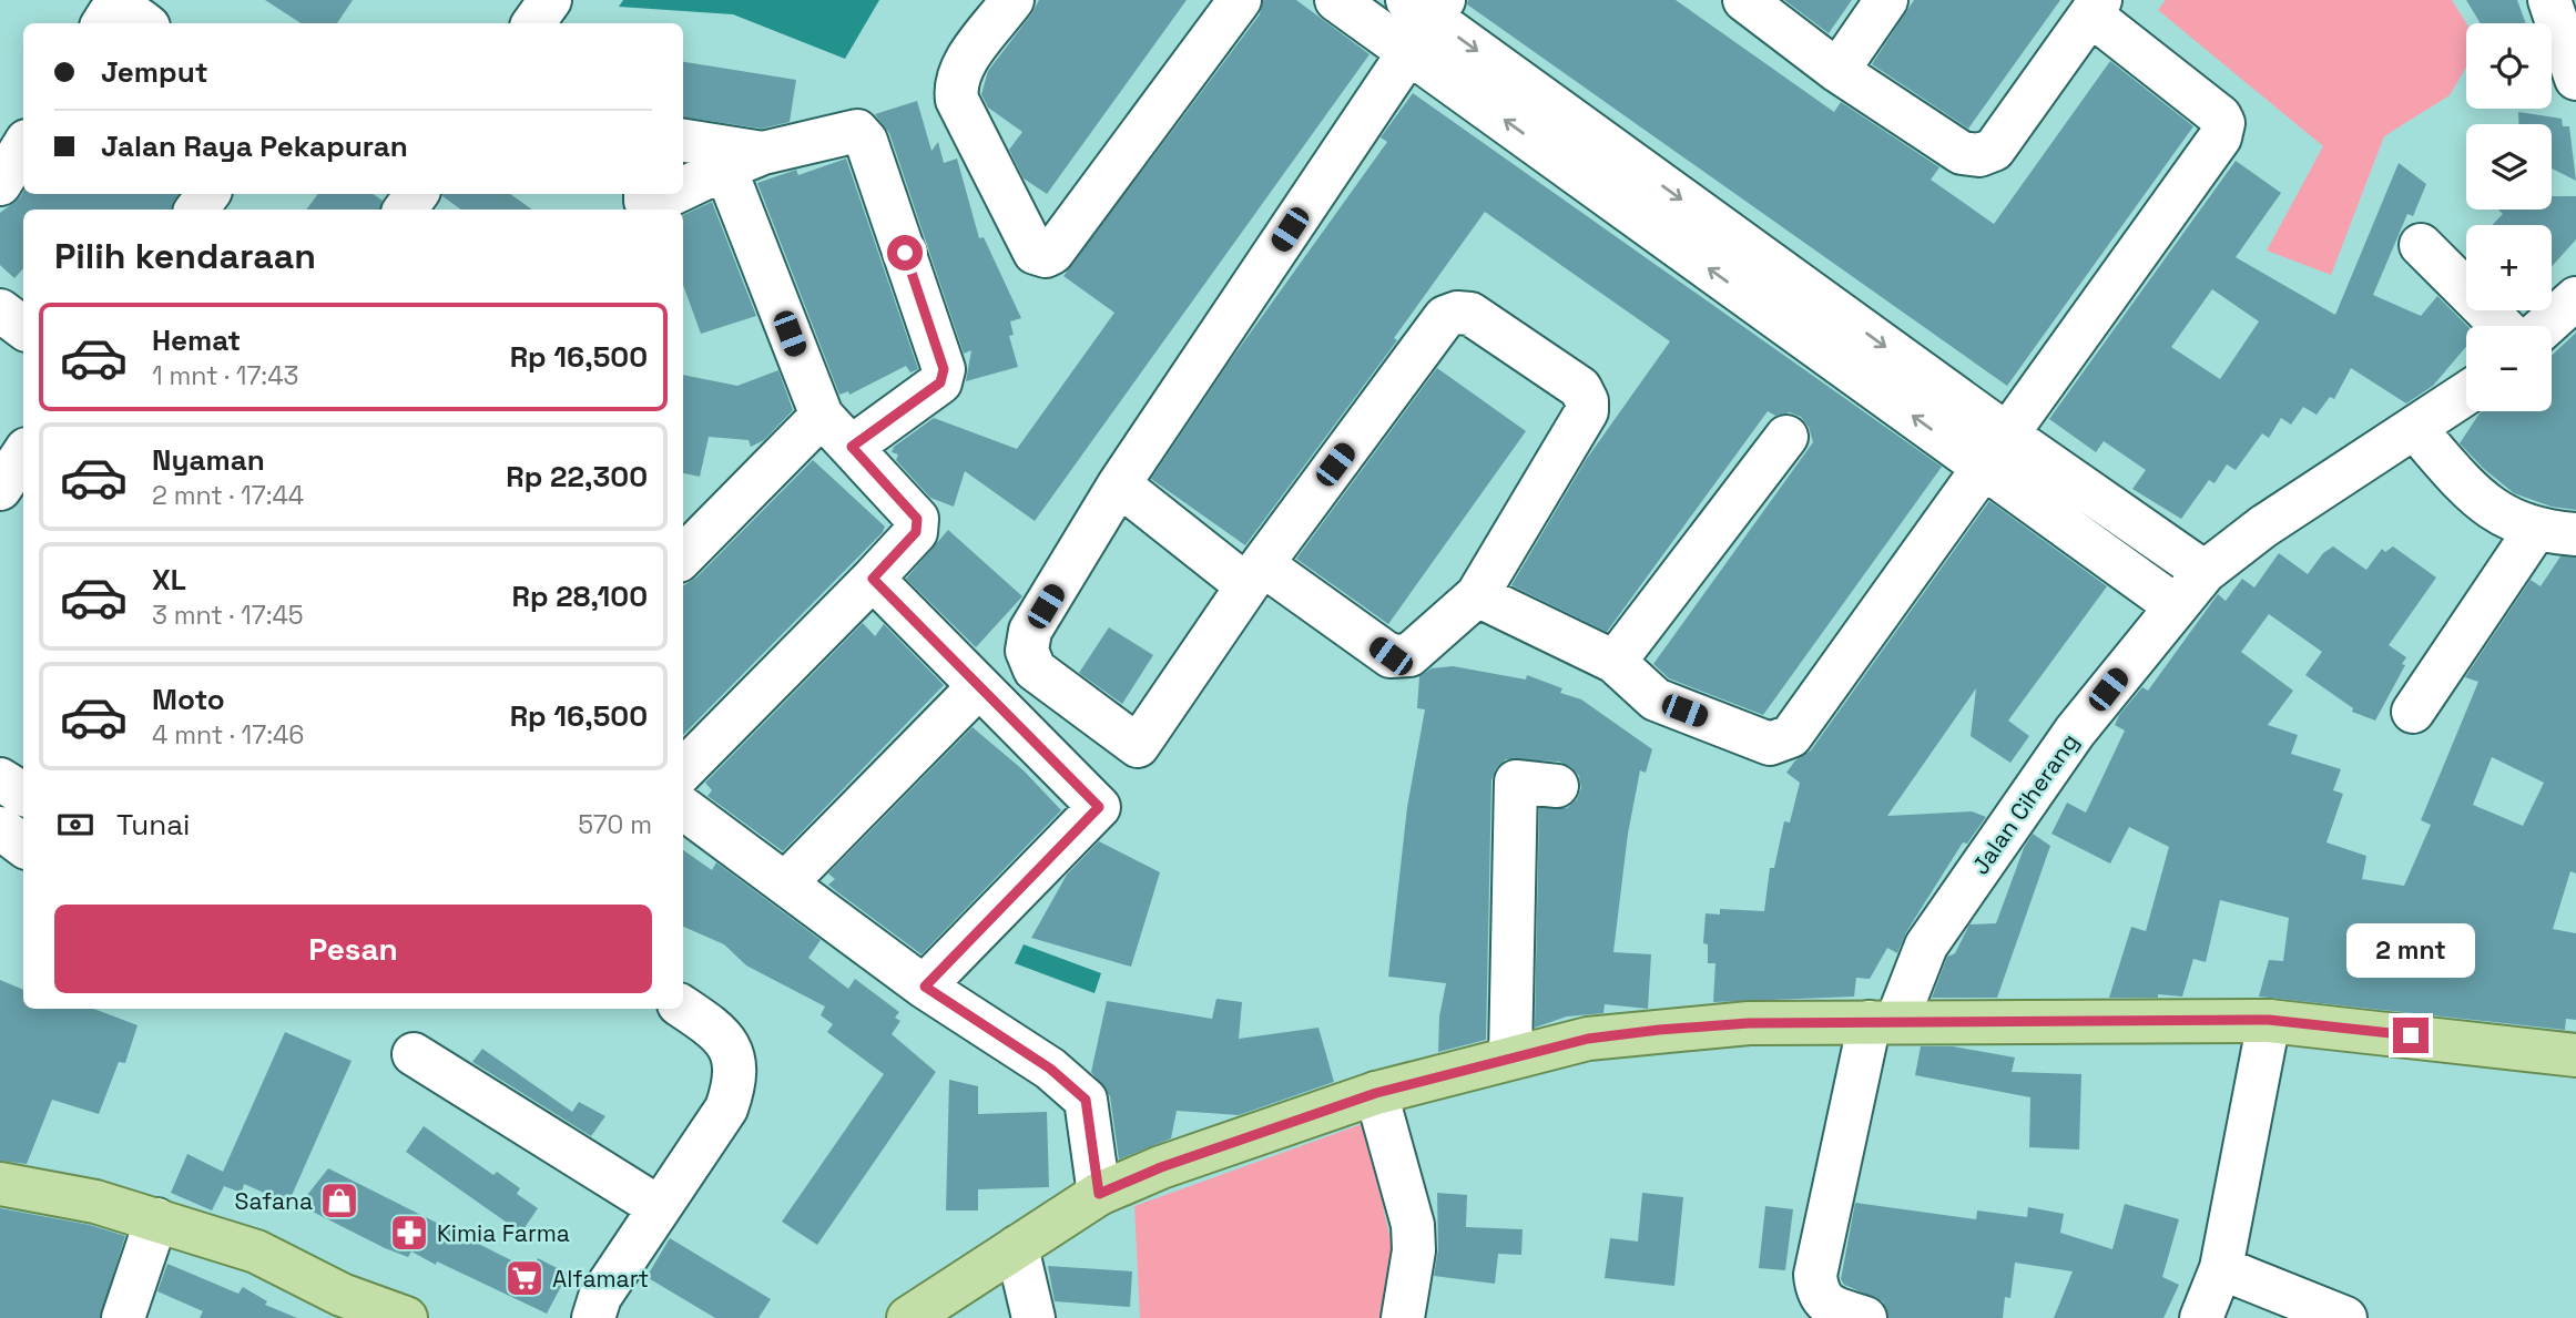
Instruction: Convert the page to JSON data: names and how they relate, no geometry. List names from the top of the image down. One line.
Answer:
{"streets":{"street":["Jalan Ciherang"]},"places":{"shop":["Safana"],"pharmacy":["Kimia Farma"],"supermarket":["Alfamart"]},"page":{"map_buttons":["+","−"],"banner":["Jemput","Jalan Raya Pekapuran"],"heading":"Pilih kendaraan","list":[{"name":"Hemat","note":"1 mnt · 17:43","value":"Rp 16,500"},{"name":"Nyaman","note":"2 mnt · 17:44","value":"Rp 22,300"},{"name":"XL","note":"3 mnt · 17:45","value":"Rp 28,100"},{"name":"Moto","note":"4 mnt · 17:46","value":"Rp 16,500"}],"pay":["Tunai","570 m"],"buttons":"Pesan","bubble":"2 mnt"}}
